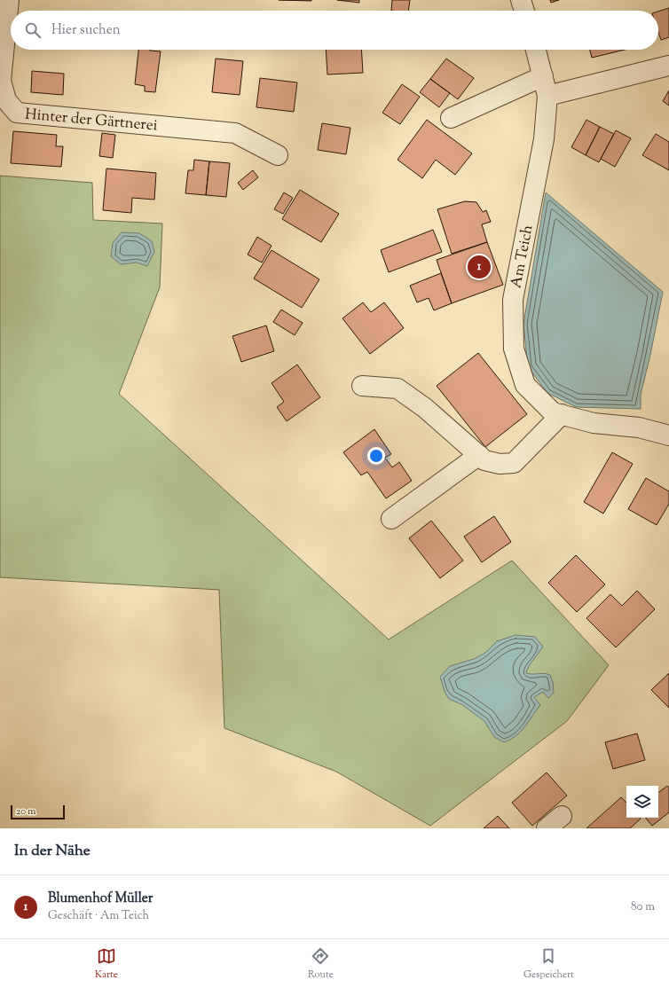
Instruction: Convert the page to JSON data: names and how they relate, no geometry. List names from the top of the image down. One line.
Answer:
{"streets":{"street":["Hinter der Gärtnerei","Am Teich"]},"scale_bar":"20 m","page":{"search":"Hier suchen","pins":"1","scale":"20 m","heading":"In der Nähe","list":[{"mark":"1","name":"Blumenhof Müller","note":"Geschäft · Am Teich","value":"80 m"}],"nav":["Karte","Route","Gespeichert"]}}
